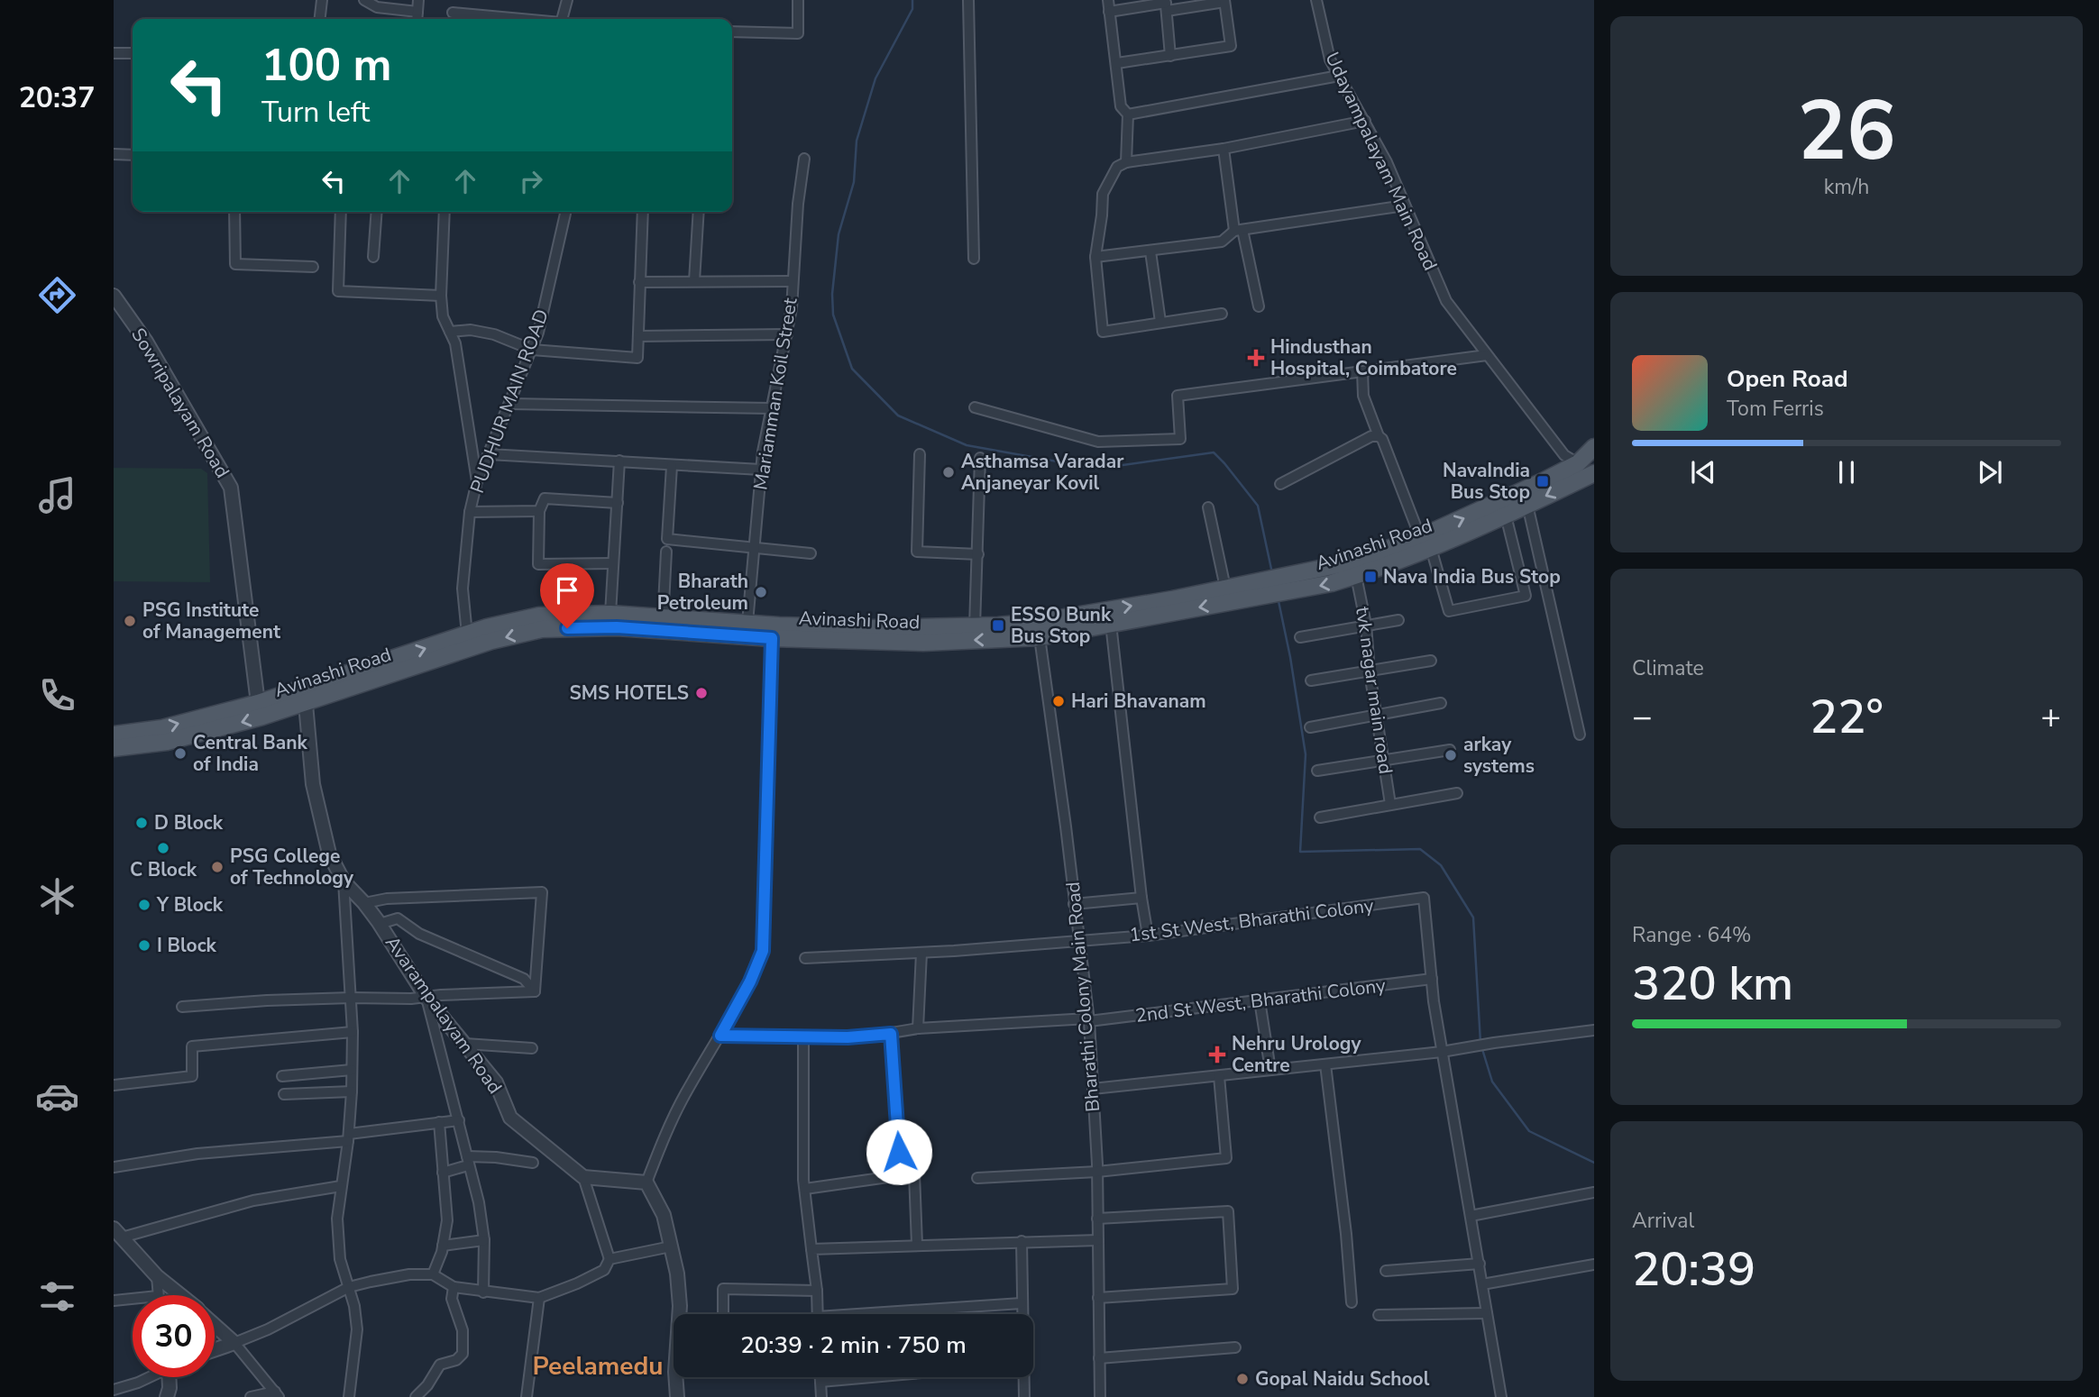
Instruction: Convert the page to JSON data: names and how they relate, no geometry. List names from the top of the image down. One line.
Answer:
{"streets":{"main road":["Avinashi Road"],"street":["Udayampalayam Main Road","Mariamman Koil Street","PUDHUR MAIN ROAD","Sowripalayam Road","tvk nagar main road","1st St West, Bharathi Colony","Bharathi Colony Main Road","2nd St West, Bharathi Colony","Avarampalayam Road"]},"crossings":[["Udayampalayam Main Road","Avinashi Road"],["Mariamman Koil Street","Avinashi Road"],["PUDHUR MAIN ROAD","Avinashi Road"],["Sowripalayam Road","Avinashi Road"],["Avinashi Road","tvk nagar main road"],["Avinashi Road","Bharathi Colony Main Road"],["Avinashi Road","Avarampalayam Road"],["1st St West, Bharathi Colony","Bharathi Colony Main Road"],["1st St West, Bharathi Colony","2nd St West, Bharathi Colony"],["Bharathi Colony Main Road","2nd St West, Bharathi Colony"]],"districts":["Peelamedu"],"places":{"health":["Hindusthan Hospital, Coimbatore","Nehru Urology Centre"],"other":["Asthamsa Varadar Anjaneyar Kovil","Bharath Petroleum","PSG Institute of Management","SMS HOTELS","Hari Bhavanam","Central Bank of India","arkay systems","D Block","C Block","PSG College of Technology","Y Block","I Block","Gopal Naidu School"],"transit":["NavaIndia Bus Stop","Nava India Bus Stop","ESSO Bunk Bus Stop"]},"page":{"tabs":"20:37","tile":[["26","km/h"],"Climate",["Range · 64%","320 km"],["Arrival","20:39"]],"turn":["100 m","Turn left"],"song":["Open Road","Tom Ferris"],"heat":["−","22°","+"],"limit":"30","trip":"20:39 · 2 min · 750 m"}}
